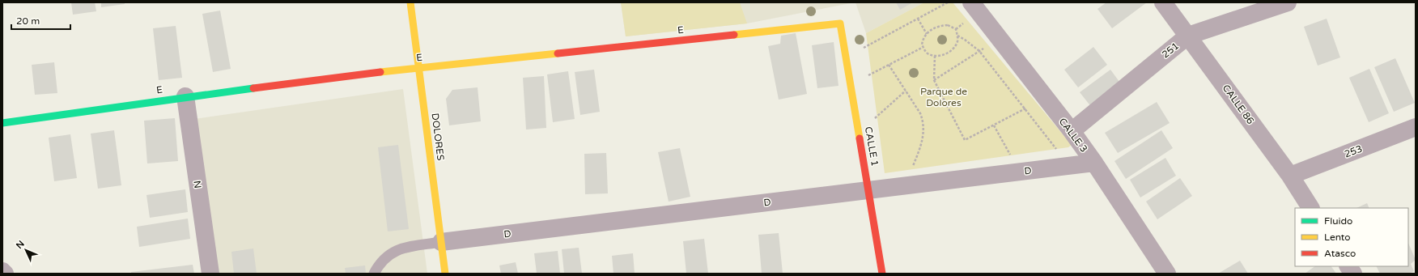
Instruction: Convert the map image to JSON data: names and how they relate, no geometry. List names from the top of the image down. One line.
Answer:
{"streets":{"street":["E","251","CALLE 86","CALLE 3","DOLORES","CALLE 1","253","D","N"]},"crossings":[["E","DOLORES"],["E","CALLE 1"],["E","N"],["251","CALLE 86"],["251","CALLE 3"],["CALLE 86","253"],["CALLE 3","D"],["DOLORES","D"],["CALLE 1","D"]],"parks":["Parque de Dolores"],"legend":["Fluido","Lento","Atasco"],"scale_bar":"20 m","north":"top left"}
